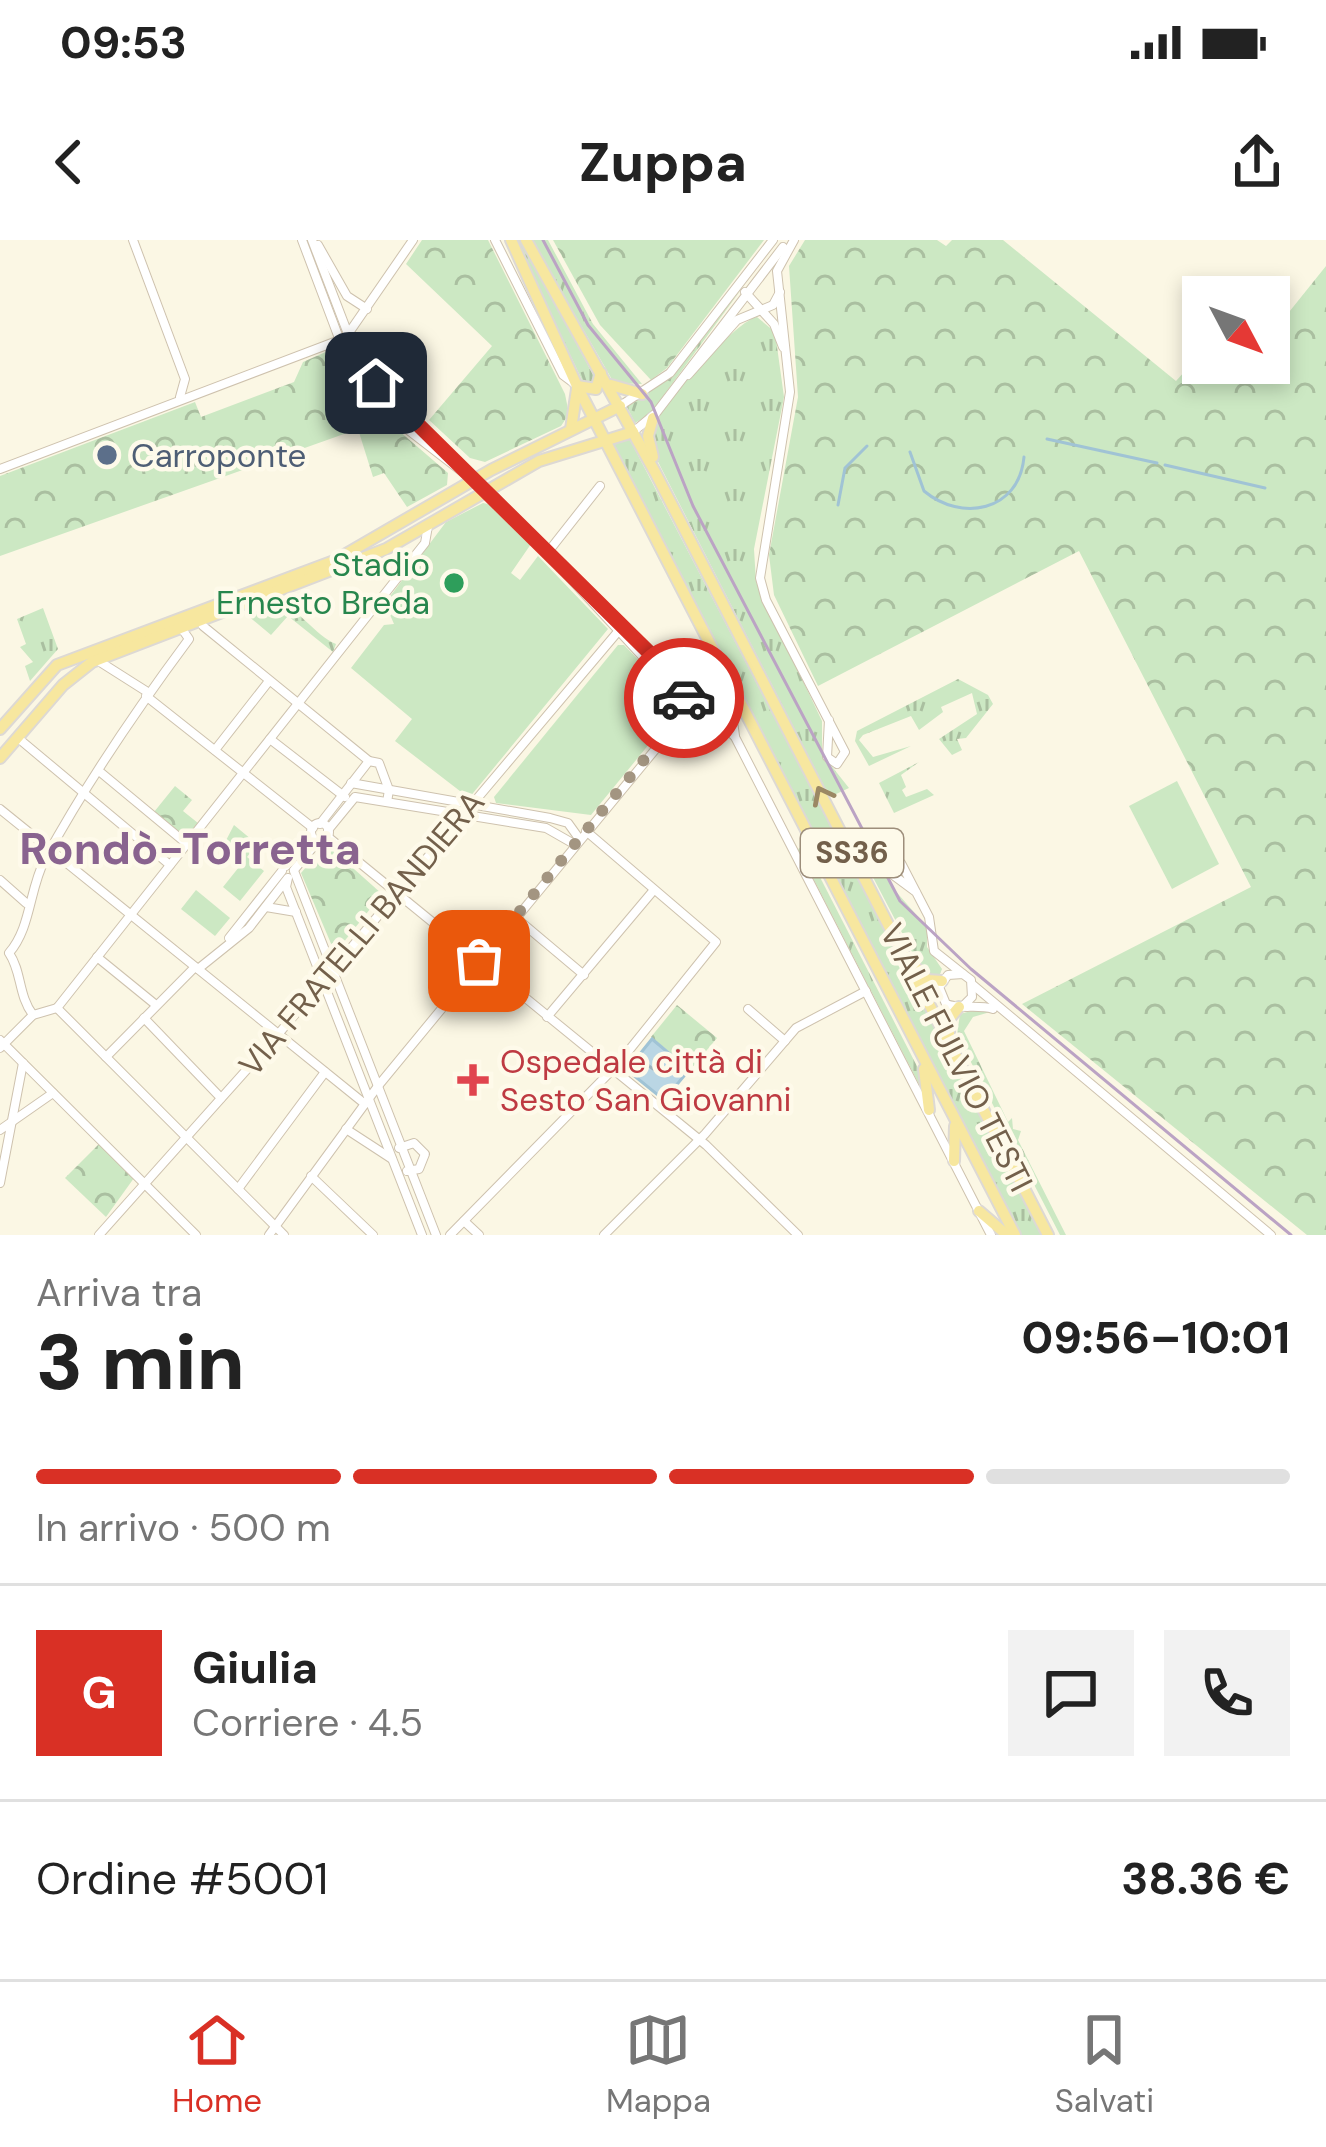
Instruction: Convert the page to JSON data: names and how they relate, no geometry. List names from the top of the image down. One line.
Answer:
{"streets":{"main road":["SS36","VIALE FULVIO TESTI"],"street":["VIA FRATELLI BANDIERA"]},"districts":["Rondò-Torretta"],"places":{"other":["Carroponte","Stadio Ernesto Breda"],"health":["Ospedale città di Sesto San Giovanni"]},"north":"bottom right","page":{"status":"09:53","header":"Zuppa","heading":["3 min","Arriva tra","09:56–10:01"],"panel":["Giulia","Corriere · 4.5","Ordine #5001","38.36 €"],"bar":"In arrivo · 500 m","round":"G","tabs":["Home","Mappa","Salvati"]}}
